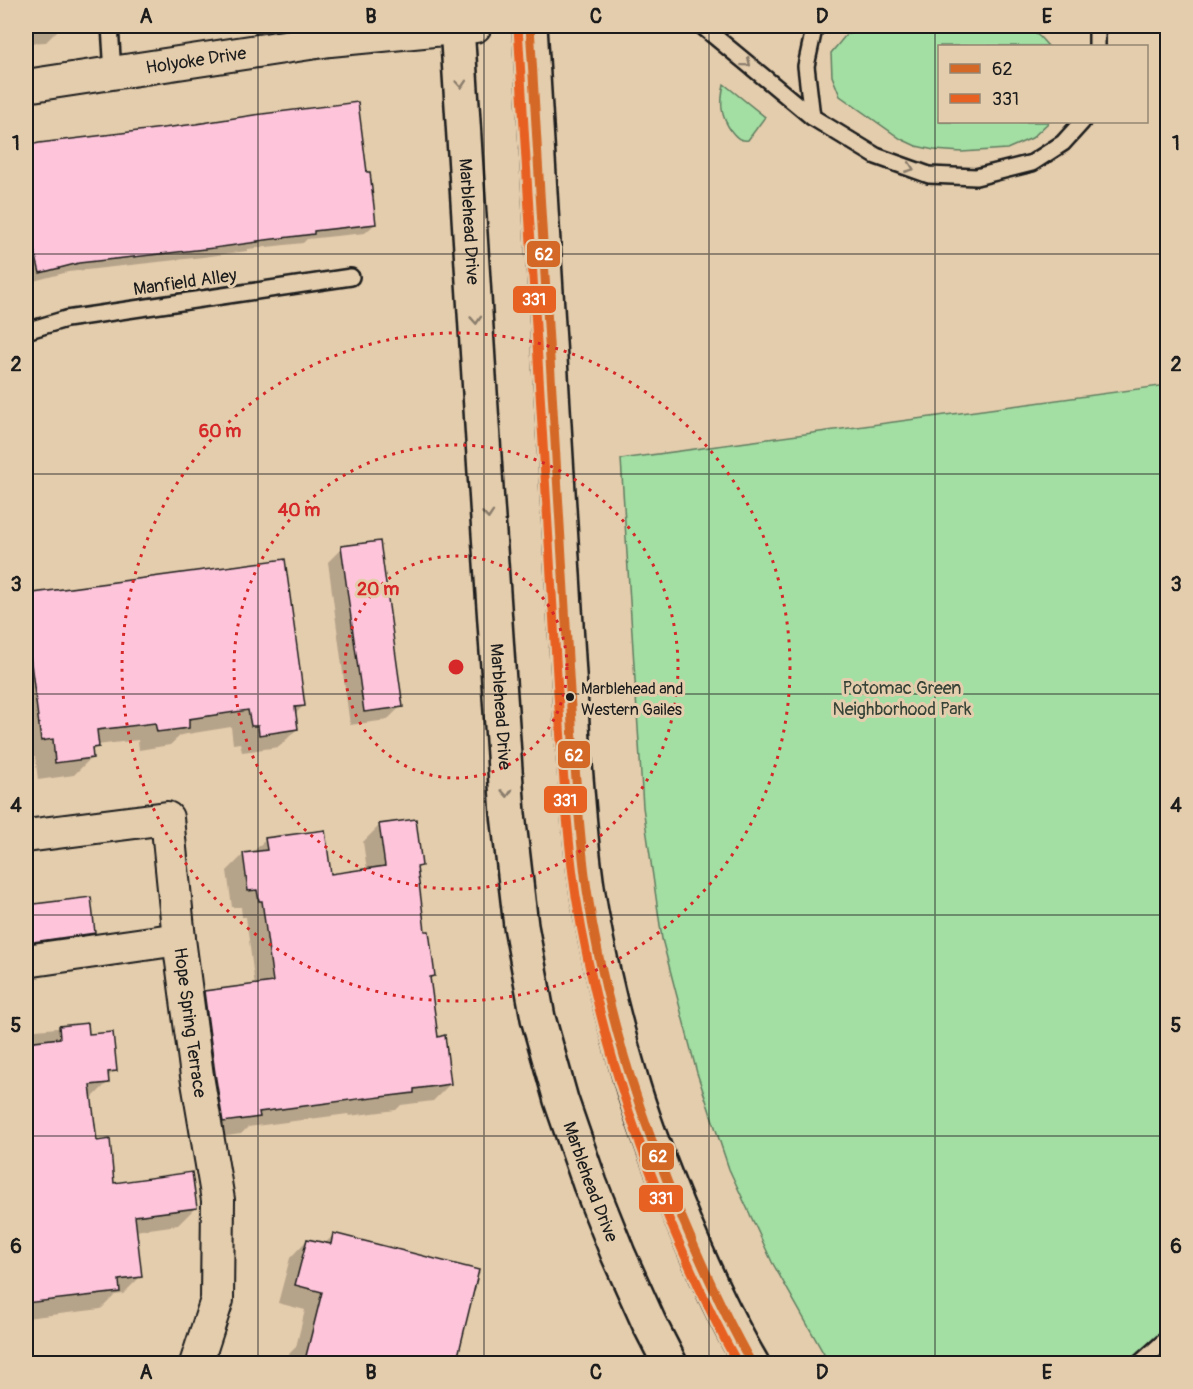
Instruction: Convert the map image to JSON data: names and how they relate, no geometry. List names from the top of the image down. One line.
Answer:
{"streets":{"street":["Holyoke Drive","Marblehead Drive","Hope Spring Terrace"],"lane":["Manfield Alley"]},"crossings":[["Holyoke Drive","Marblehead Drive"]],"parks":["Potomac Green Neighborhood Park"],"places":["Marblehead and Western Gailes"],"lines":["transit line 62","transit line 331"],"legend":["62","331"],"grid":{"columns":["A","B","C","D","E"],"rows":["1","2","3","4","5","6"]},"rings":["60 m","40 m","20 m"]}
